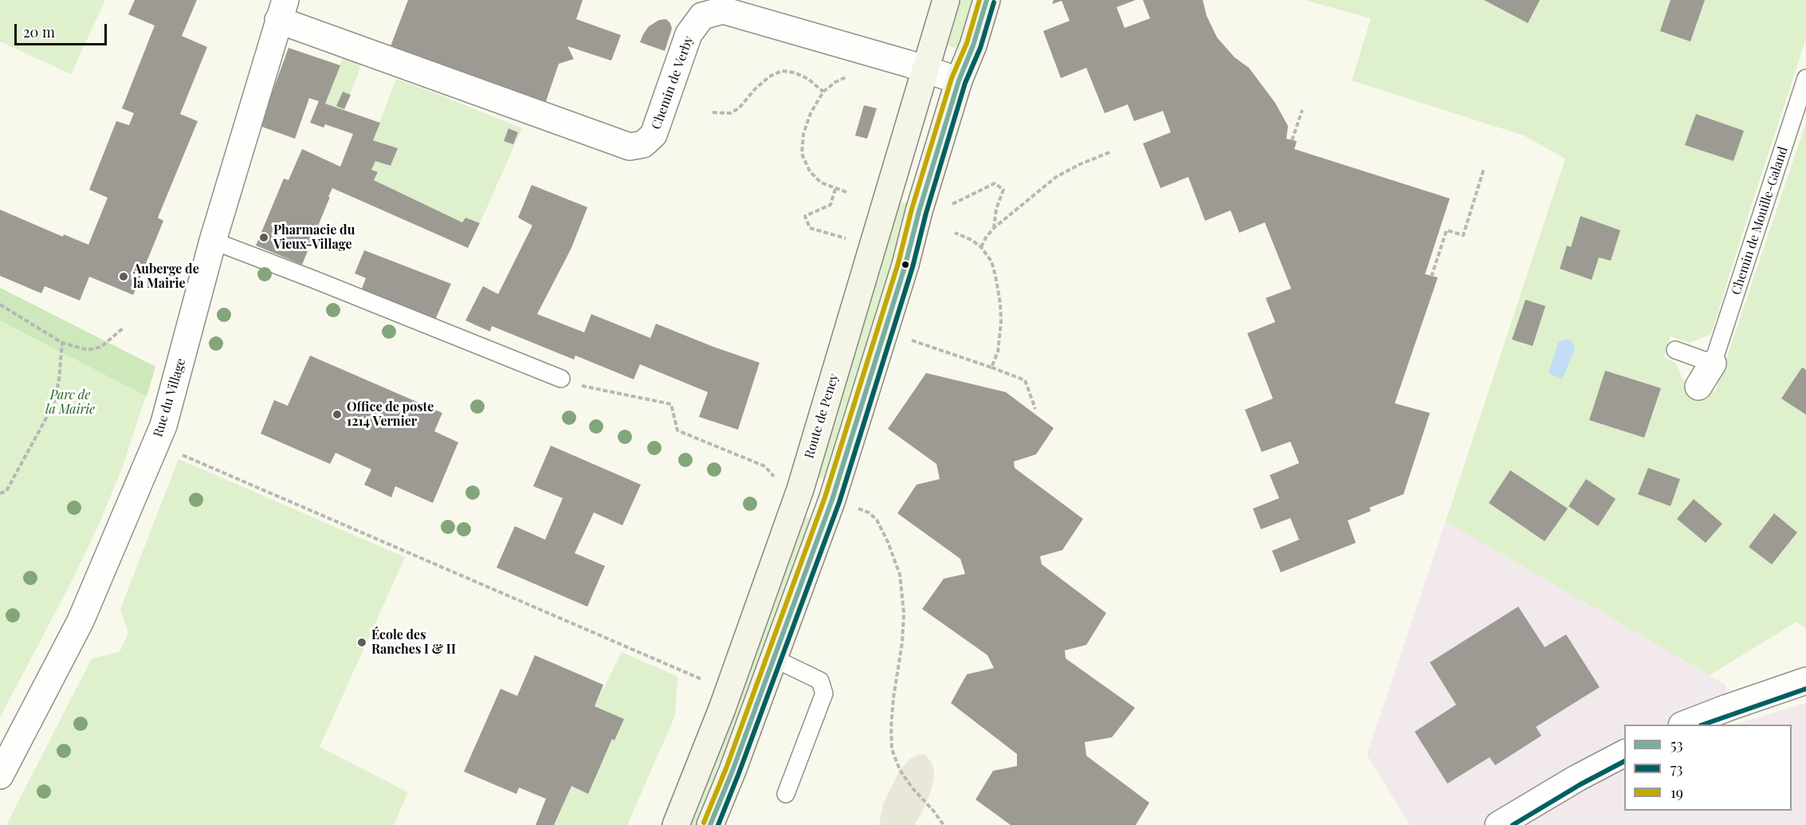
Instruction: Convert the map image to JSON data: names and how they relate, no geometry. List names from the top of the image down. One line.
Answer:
{"streets":{"main road":["Route de Peney"],"street":["Chemin de Verby","Chemin de Mouille-Galand","Rue du Village"]},"crossings":[["Chemin de Verby","Rue du Village"],["Chemin de Verby","Route de Peney"]],"parks":["Parc de la Mairie"],"places":["Pharmacie du Vieux-Village","Auberge de la Mairie","Office de poste 1214 Vernier","École des Ranches I & II"],"lines":["transit line 53","transit line 19","transit line 73"],"legend":["53","73","19"],"scale_bar":"20 m"}
